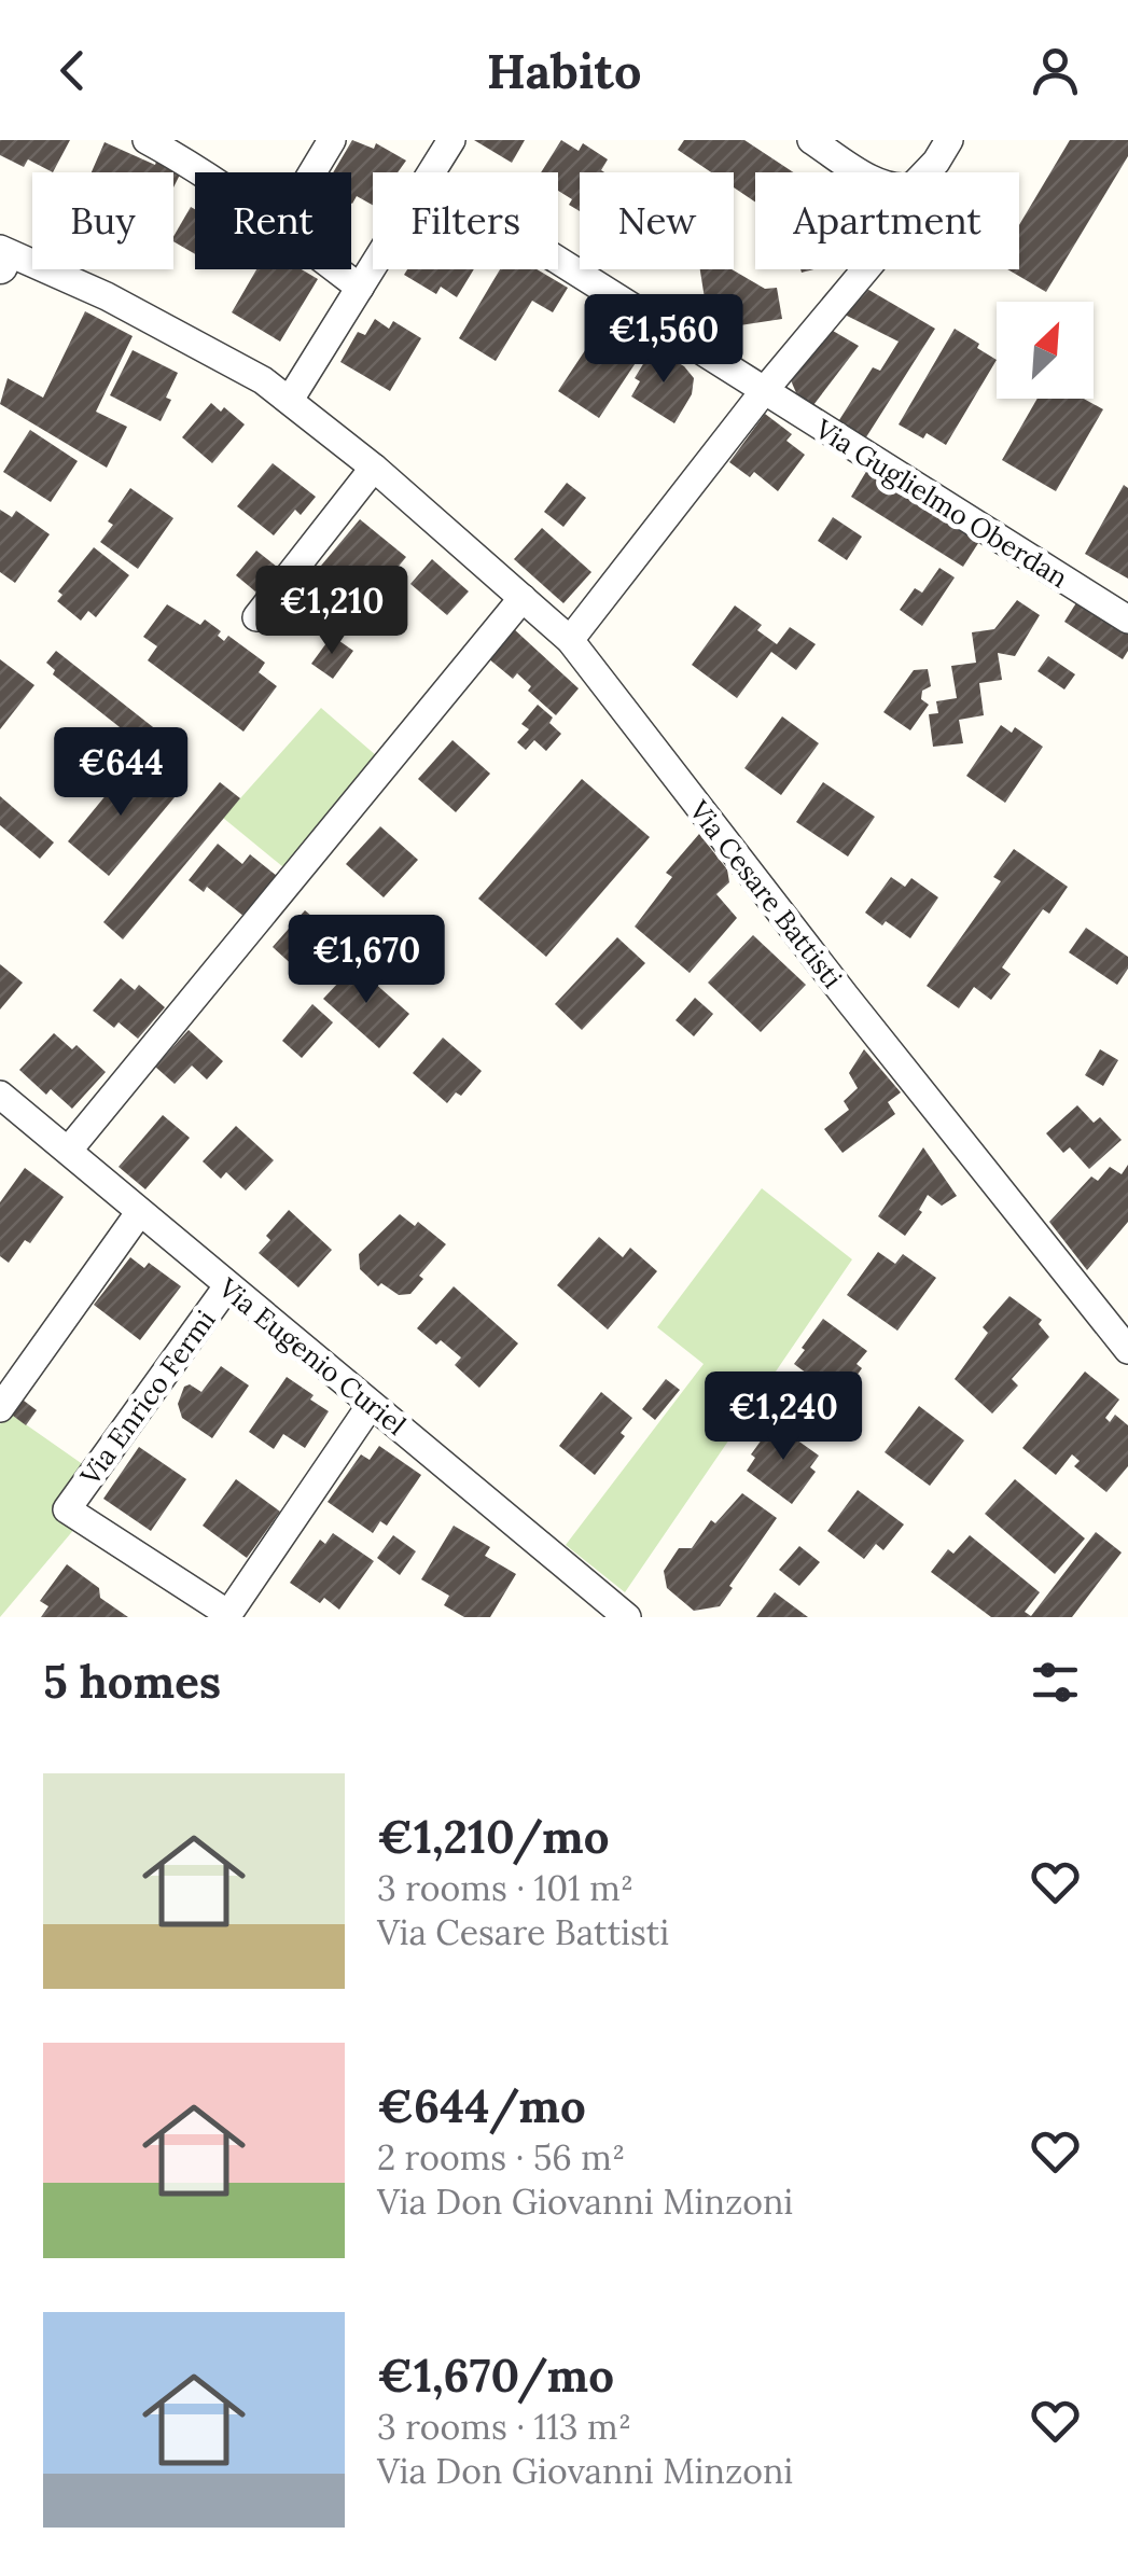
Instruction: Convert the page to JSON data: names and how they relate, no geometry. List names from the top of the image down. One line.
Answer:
{"streets":{"street":["Via Guglielmo Oberdan","Via Cesare Battisti","Via Eugenio Curiel","Via Enrico Fermi"]},"crossings":[["Via Eugenio Curiel","Via Enrico Fermi"]],"north":"top right","page":{"header":"Habito","chip":["Buy","Rent","Filters","New","Apartment"],"price":["€1,560","€1,210","€644","€1,670","€1,240"],"heading":"5 homes","list":[{"name":"€1,210/mo","note":"3 rooms · 101 m² · Via Cesare Battisti"},{"name":"€644/mo","note":"2 rooms · 56 m² · Via Don Giovanni Minzoni"},{"name":"€1,670/mo","note":"3 rooms · 113 m² · Via Don Giovanni Minzoni"}]}}
